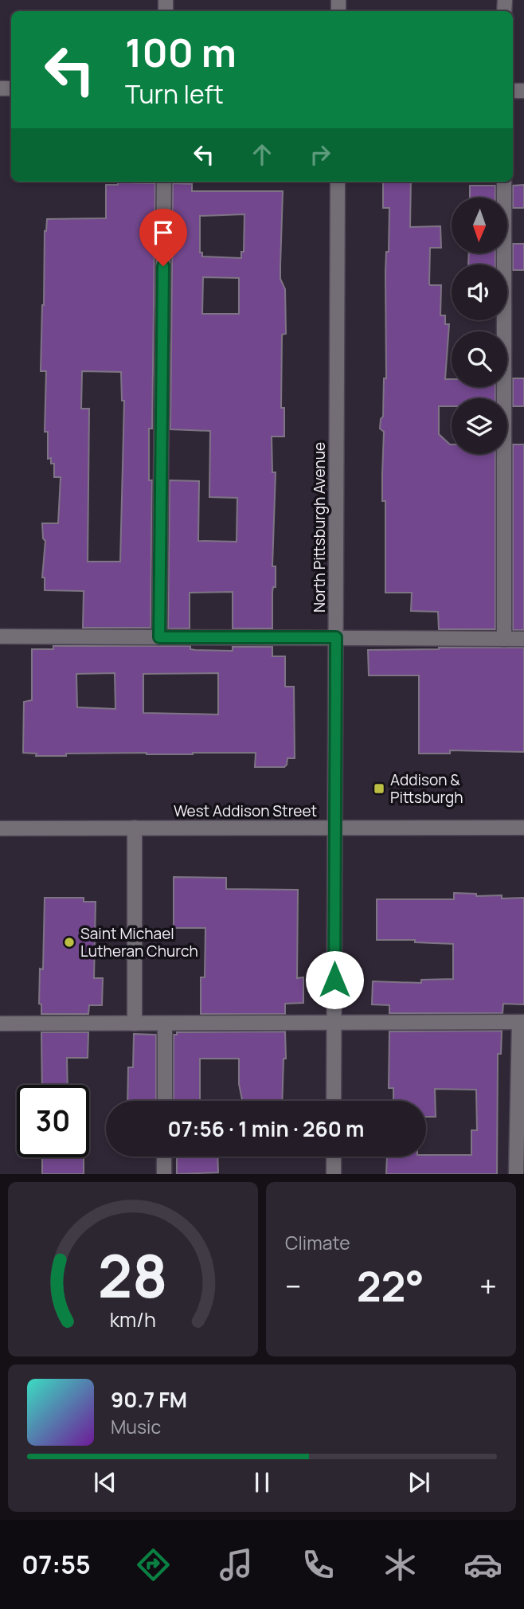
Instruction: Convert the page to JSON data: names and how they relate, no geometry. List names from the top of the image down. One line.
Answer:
{"streets":{"street":["North Pittsburgh Avenue","West Addison Street"]},"crossings":[["North Pittsburgh Avenue","West Addison Street"]],"places":{"transit":["Addison & Pittsburgh"],"other":["Saint Michael Lutheran Church"]},"north":"bottom","page":{"turn":["100 m","Turn left"],"limit":"30","trip":"07:56 · 1 min · 260 m","tile":"Climate","heat":["−","22°","+"],"song":["90.7 FM","Music"],"tabs":"07:55","gauge":["28","km/h"]}}
